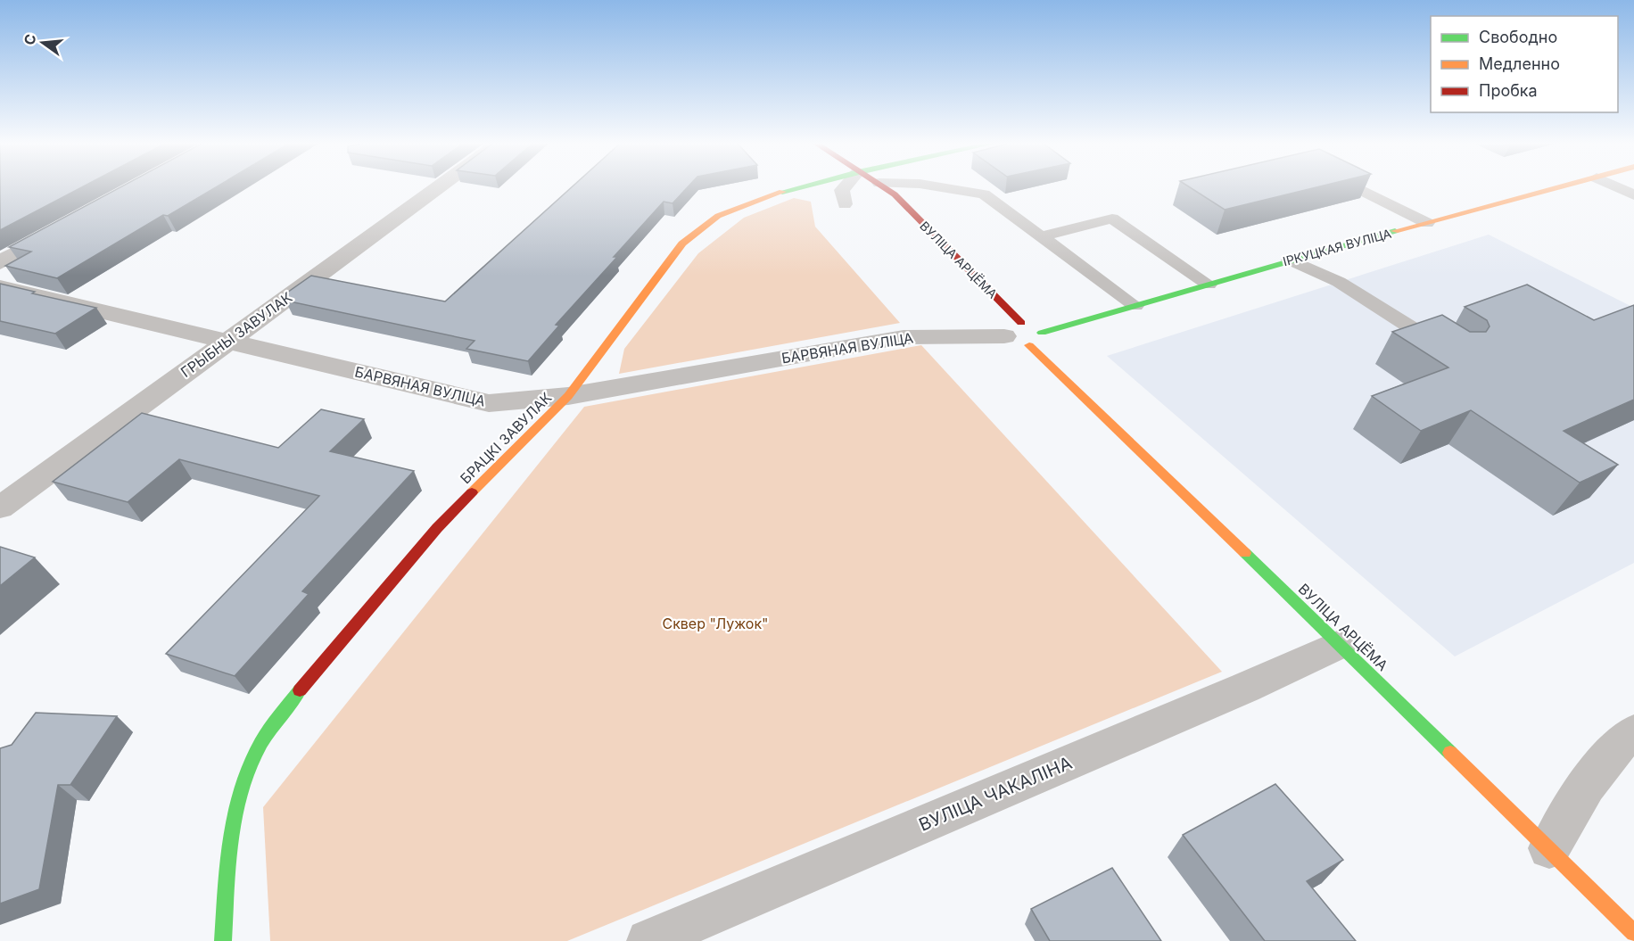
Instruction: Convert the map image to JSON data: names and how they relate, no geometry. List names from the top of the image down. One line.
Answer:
{"streets":{"street":["ІРКУЦКАЯ ВУЛІЦА","ВУЛІЦА АРЦЁМА","ГРЫБНЫ ЗАВУЛАК","БАРВЯНАЯ ВУЛІЦА","БРАЦКІ ЗАВУЛАК","ВУЛІЦА ЧАКАЛІНА"]},"crossings":[["ВУЛІЦА АРЦЁМА","БАРВЯНАЯ ВУЛІЦА"],["ВУЛІЦА АРЦЁМА","ВУЛІЦА ЧАКАЛІНА"],["ГРЫБНЫ ЗАВУЛАК","БАРВЯНАЯ ВУЛІЦА"],["БАРВЯНАЯ ВУЛІЦА","БРАЦКІ ЗАВУЛАК"]],"parks":["Сквер \"Лужок\""],"legend":["Свободно","Медленно","Пробка"],"north":"left"}
